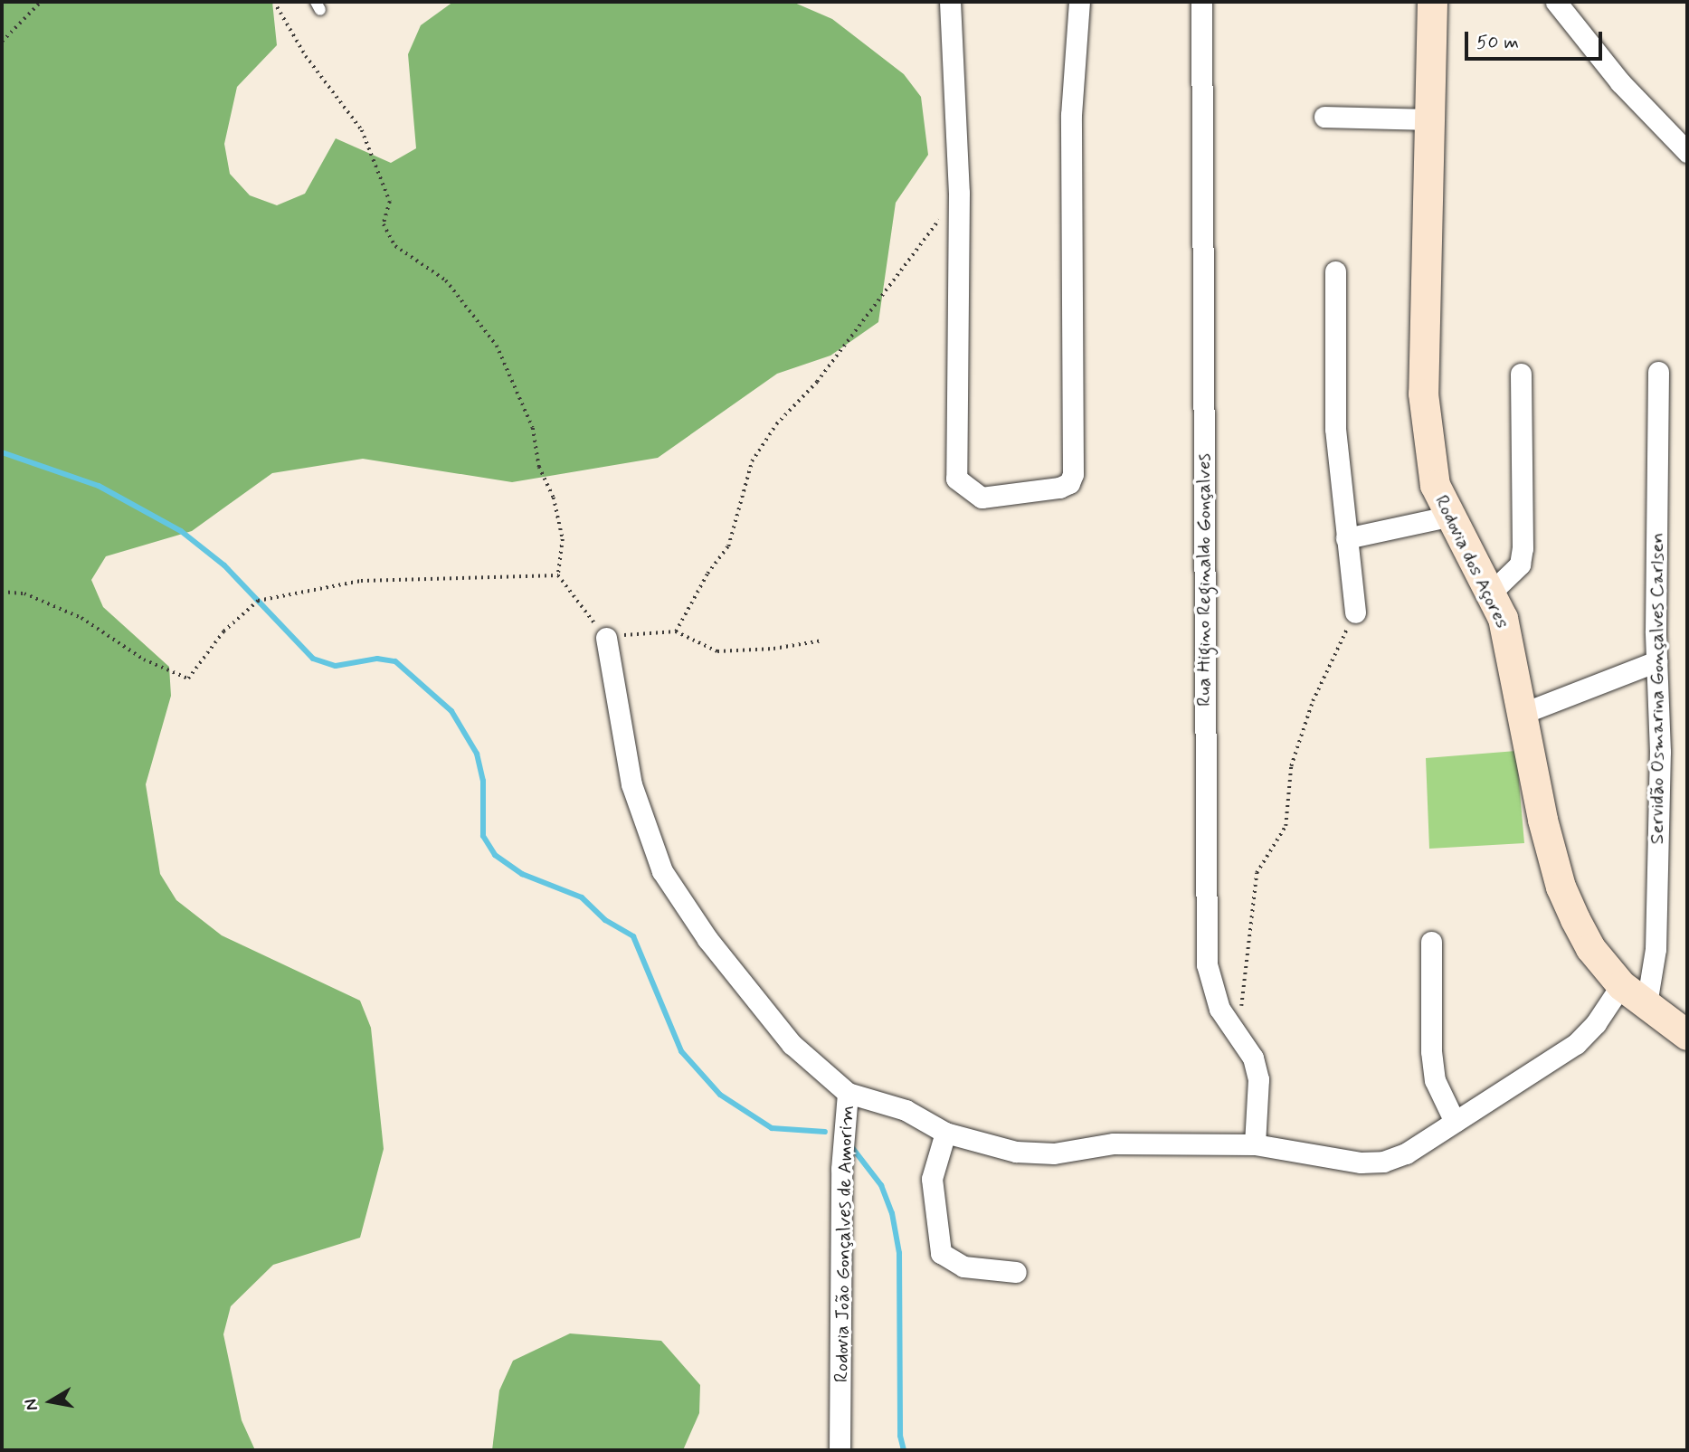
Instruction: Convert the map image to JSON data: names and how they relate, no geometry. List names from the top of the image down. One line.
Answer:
{"streets":{"street":["Rodovia dos Açores","Rua Higino Reginaldo Gonçalves","Servidão Osmarina Gonçalves Carlsen","Rodovia João Gonçalves de Amorim"]},"crossings":[["Rodovia dos Açores","Servidão Osmarina Gonçalves Carlsen"],["Rodovia dos Açores","Rodovia João Gonçalves de Amorim"],["Rua Higino Reginaldo Gonçalves","Rodovia João Gonçalves de Amorim"]],"scale_bar":"50 m","north":"left"}
